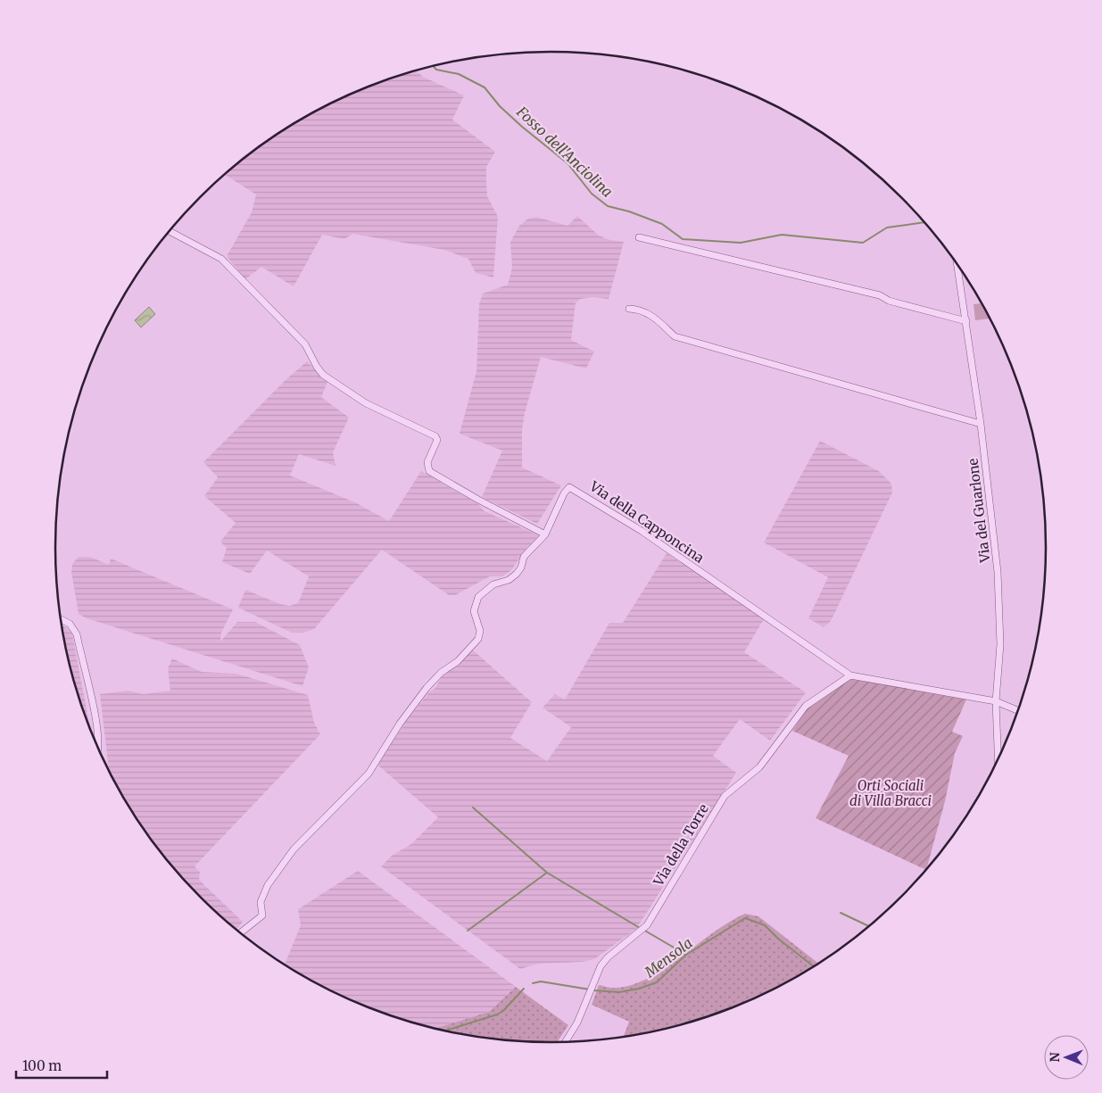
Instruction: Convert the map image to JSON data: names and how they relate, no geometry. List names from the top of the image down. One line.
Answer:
{"streets":{"street":["Via del Guarlone","Via della Capponcina","Via della Torre"]},"crossings":[["Via della Capponcina","Via della Torre"]],"water":["Fosso dell'Anciolina","Mensola"],"parks":["Orti Sociali di Villa Bracci"],"scale_bar":"100 m","north":"left"}
